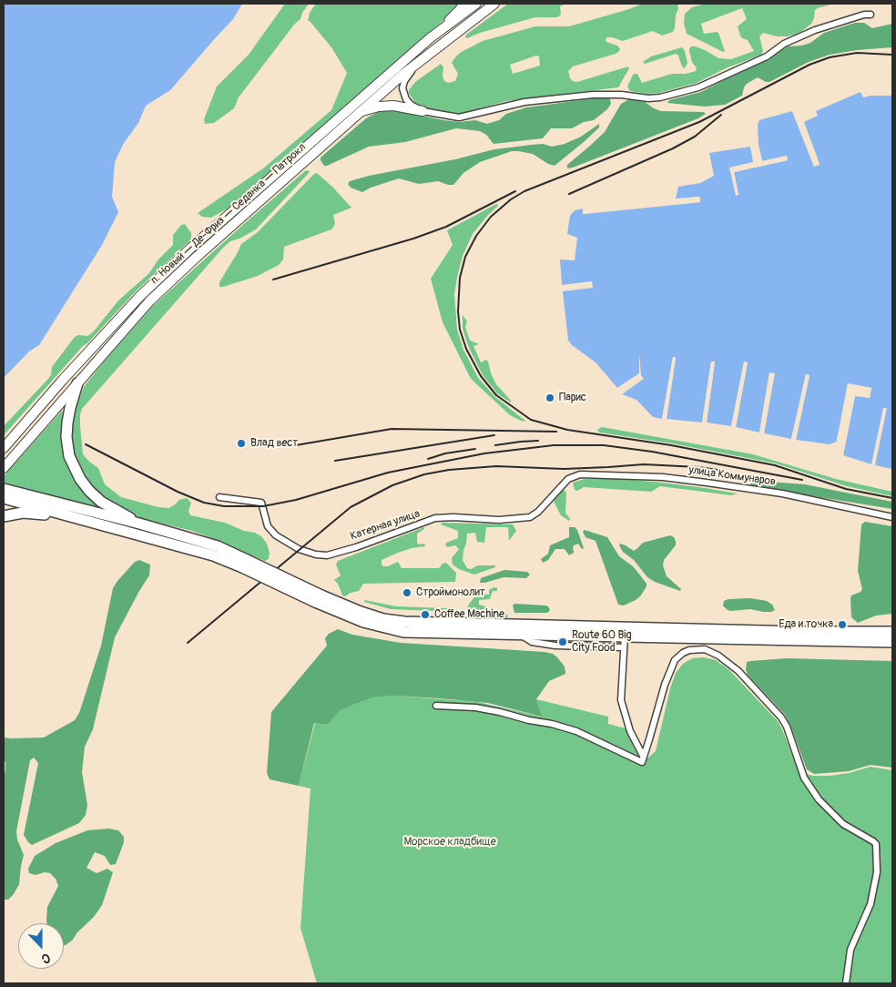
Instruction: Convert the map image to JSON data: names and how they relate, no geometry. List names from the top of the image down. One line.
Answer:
{"streets":{"main road":["п. Новый — Де-Фриз — Седанка — Патрокл"],"street":["улица Коммунаров","Катерная улица"]},"crossings":[["улица Коммунаров","Катерная улица"]],"parks":["Морское кладбище"],"places":["Парис","Влад вест","Строймонолит","Coffee Machine","Еда и точка","Route 60 Big City Food"],"north":"bottom"}
